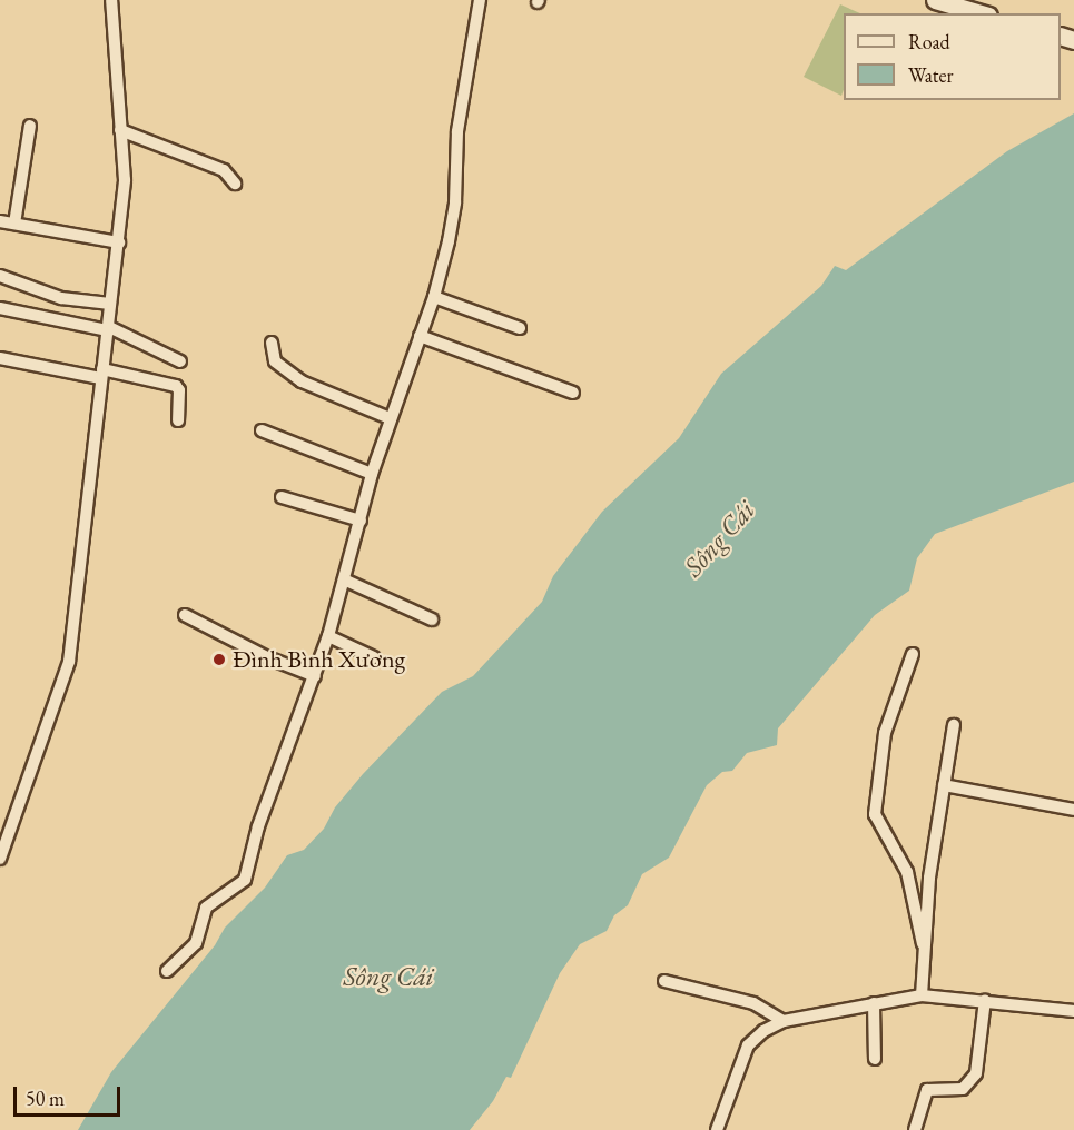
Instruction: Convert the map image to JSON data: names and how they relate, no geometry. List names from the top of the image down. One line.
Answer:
{"water":["Sông Cái"],"places":["Đình Bình Xương"],"legend":["Road","Water"],"scale_bar":"50 m"}
